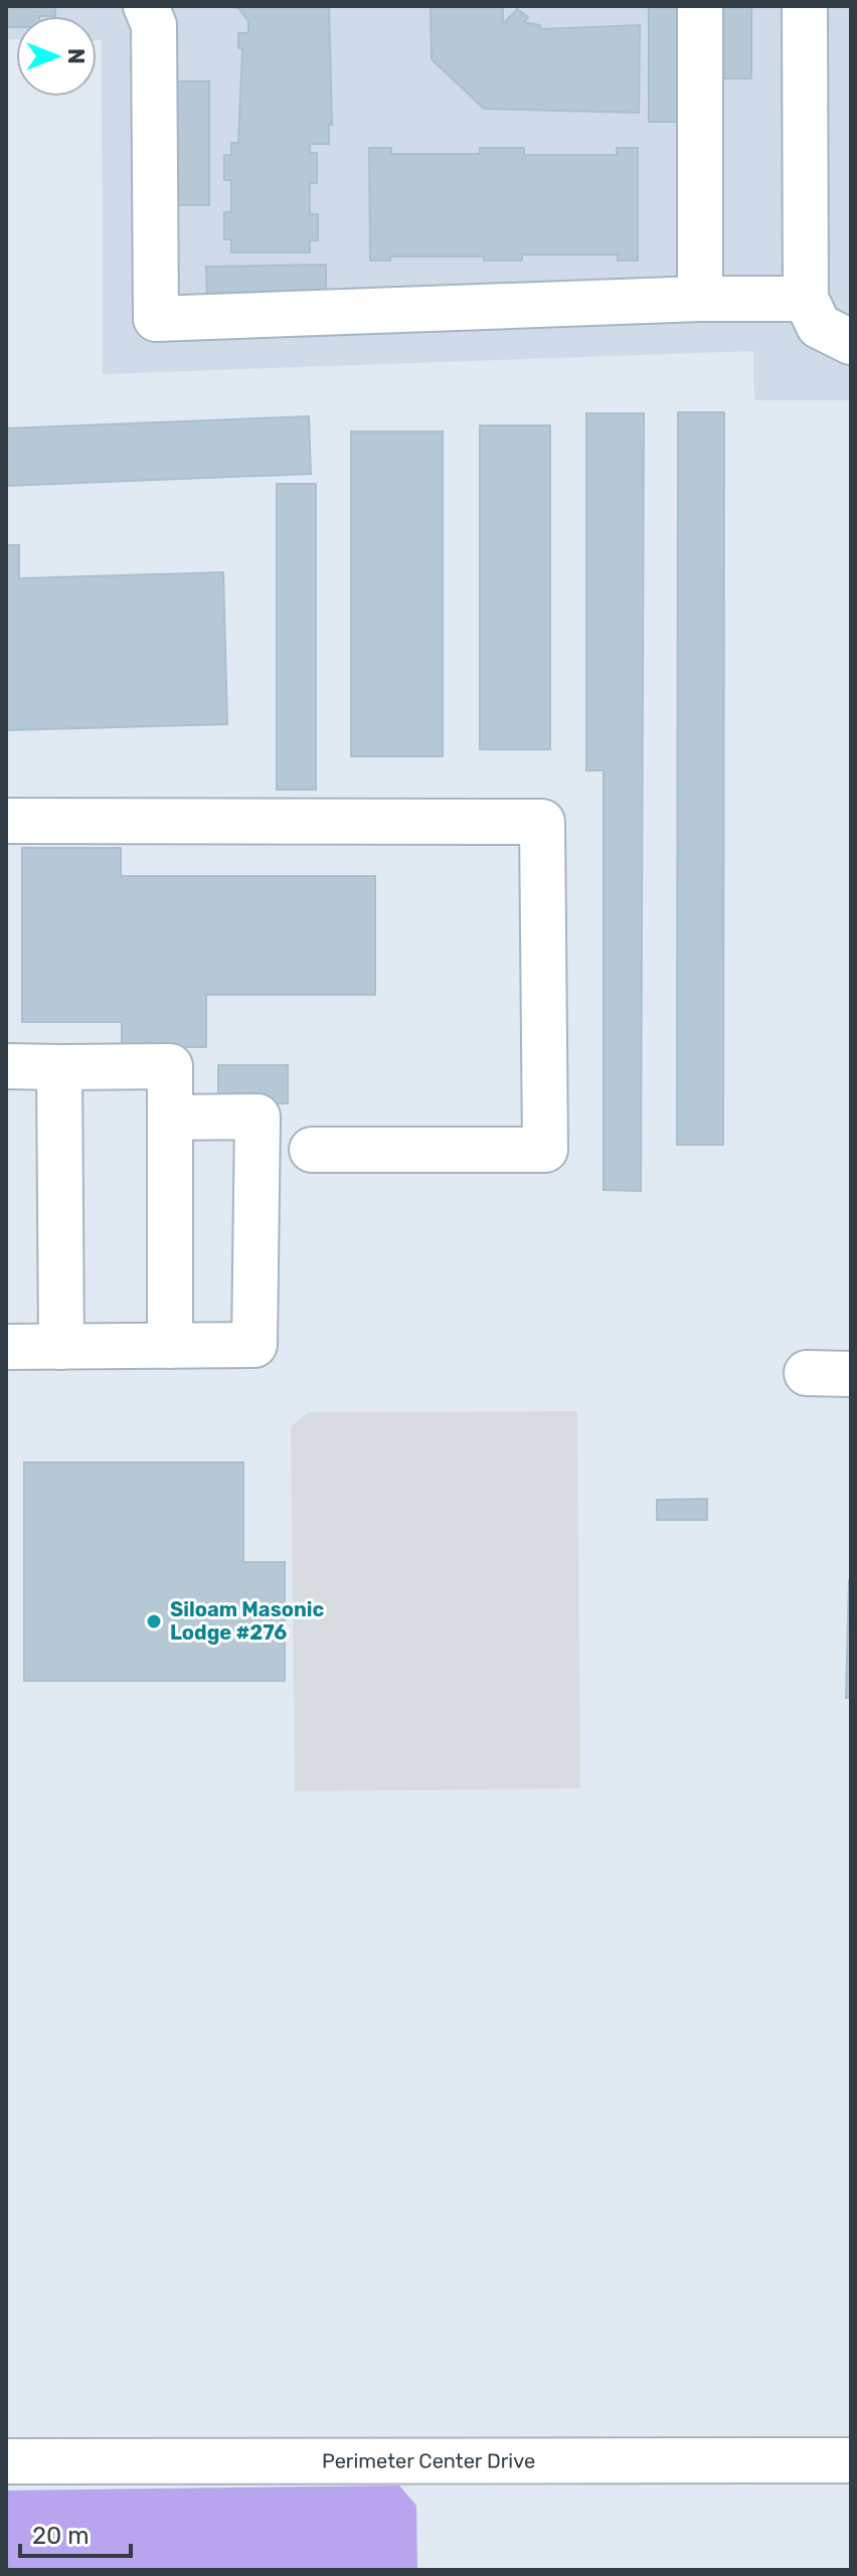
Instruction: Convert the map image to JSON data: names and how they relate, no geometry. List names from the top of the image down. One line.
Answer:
{"streets":{"street":["Perimeter Center Drive"]},"places":["Siloam Masonic Lodge #276"],"scale_bar":"20 m","north":"right"}
